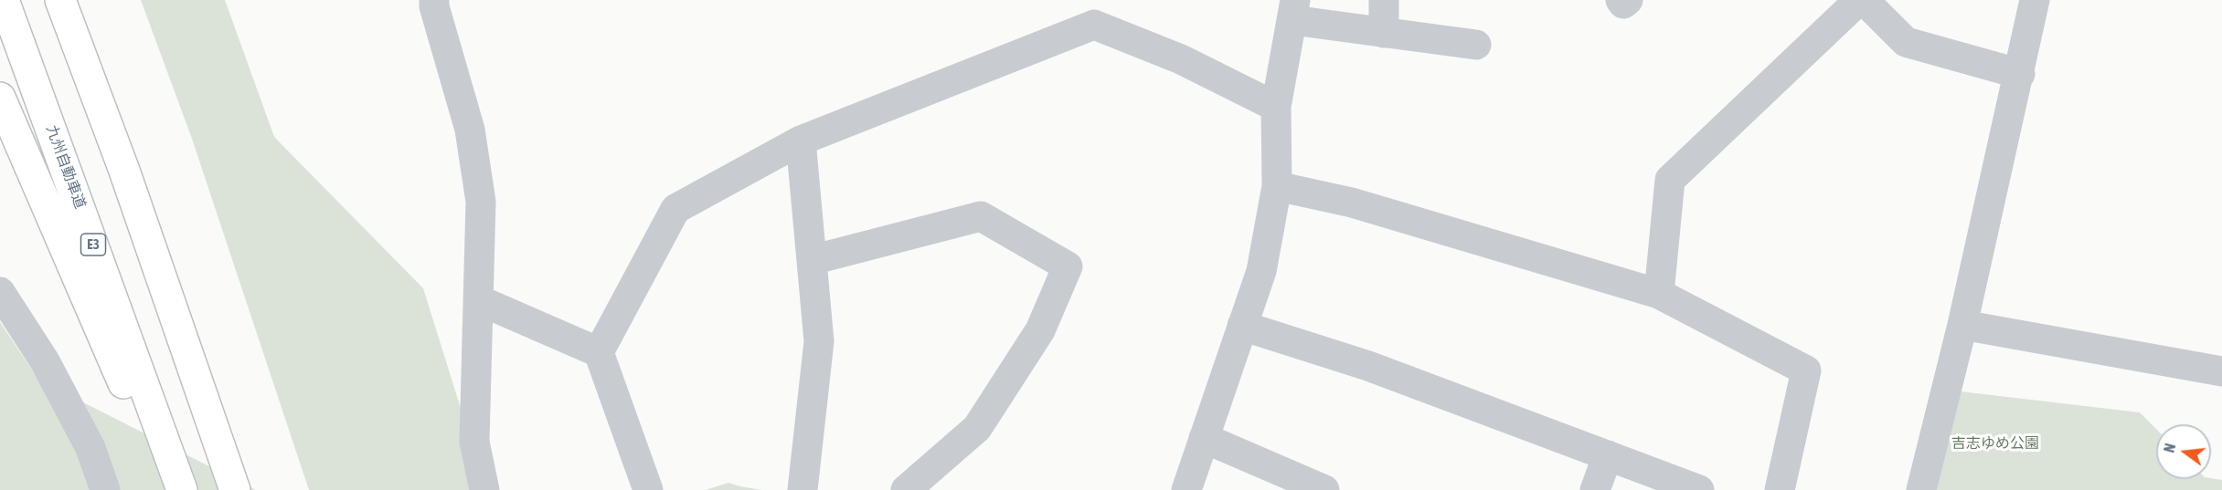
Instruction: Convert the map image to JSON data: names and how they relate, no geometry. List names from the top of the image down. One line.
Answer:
{"streets":{"highway":["九州自動車道","E3"]},"parks":["吉志ゆめ公園"],"north":"left"}
